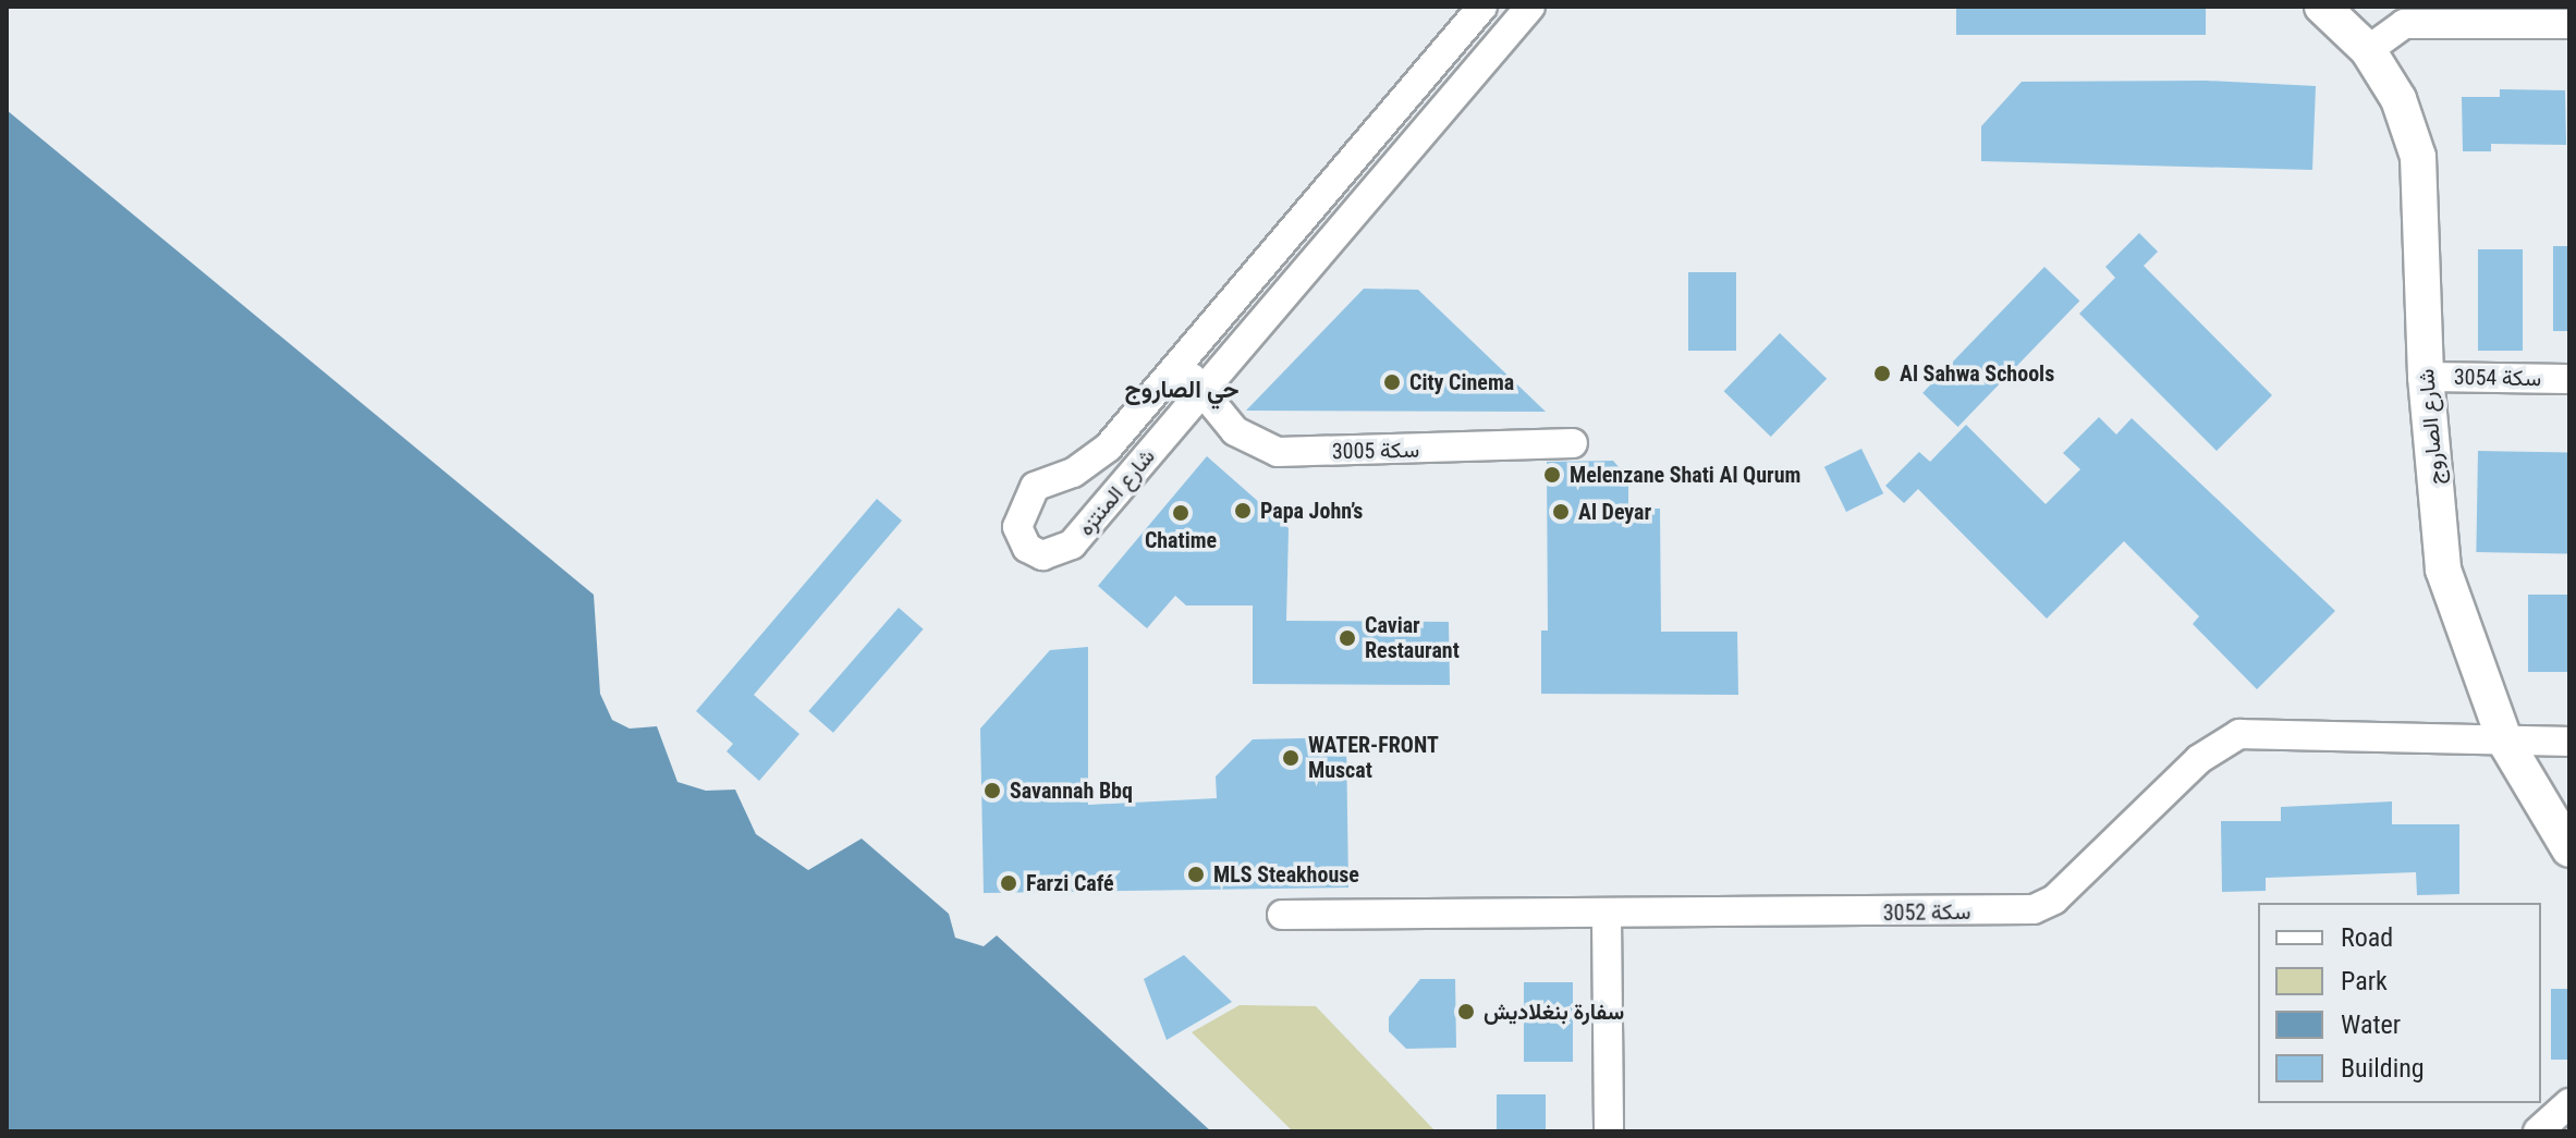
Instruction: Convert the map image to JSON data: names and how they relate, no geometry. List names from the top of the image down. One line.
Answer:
{"streets":{"main road":["شارع الصاروج"],"street":["سكة 3054","سكة 3005","شارع المنتزه","سكة 3052"]},"crossings":[["سكة 3054","شارع الصاروج"],["شارع الصاروج","سكة 3052"],["سكة 3005","شارع المنتزه"]],"districts":["حي الصاروج"],"places":["Al Sahwa Schools","City Cinema","Melenzane Shati Al Qurum","Papa John’s","Al Deyar","Chatime","Caviar Restaurant","WATER-FRONT Muscat","Savannah Bbq","MLS Steakhouse","Farzi Café","سفارة بنغلاديش"],"legend":["Road","Park","Water","Building"]}
